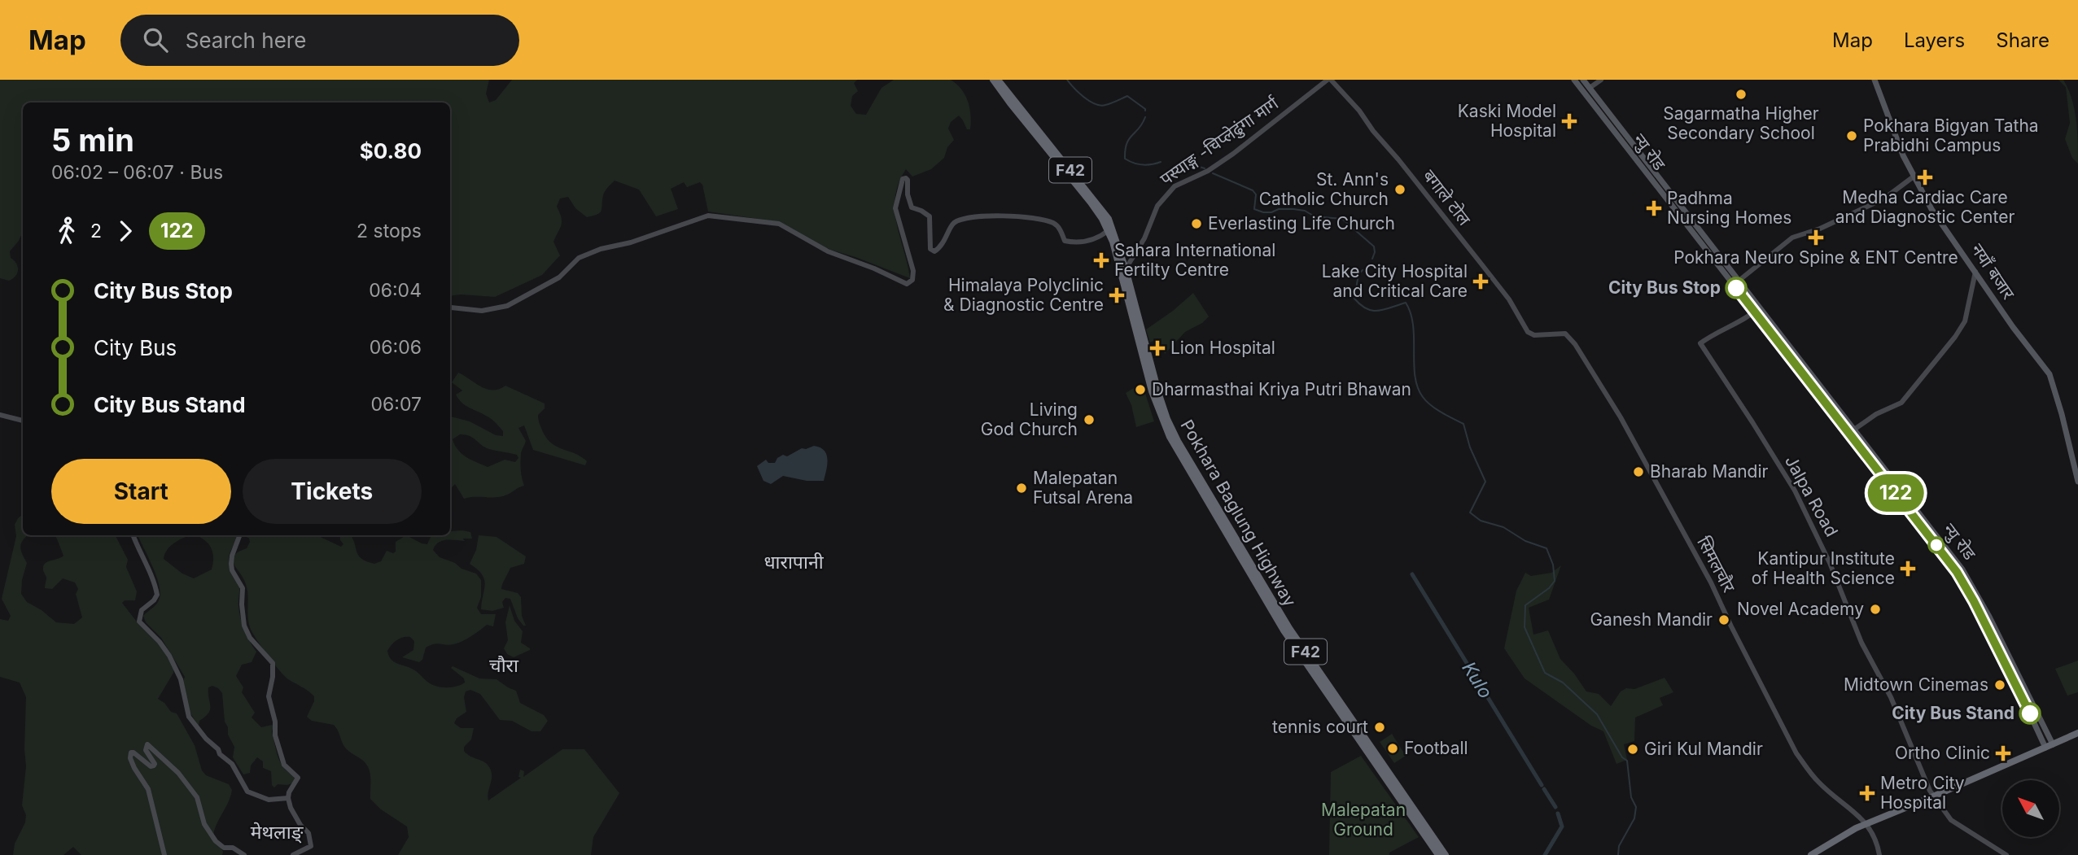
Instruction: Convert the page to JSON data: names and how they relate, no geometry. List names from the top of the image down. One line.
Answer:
{"streets":{"highway":["F42","Pokhara Baglung Highway"],"main road":["न्यु रोड","नयाँ बजार"],"street":["पस्याङ्ग -चिप्लेढुंगा मार्ग","बगाले टोल","Jalpa Road","सिमलचौर"]},"crossings":[["पस्याङ्ग -चिप्लेढुंगा मार्ग","बगाले टोल"],["पस्याङ्ग -चिप्लेढुंगा मार्ग","Pokhara Baglung Highway"],["न्यु रोड","Jalpa Road"],["बगाले टोल","सिमलचौर"]],"districts":["धारापानी","चौरा","मेथलाङ्"],"water":["Kulo"],"parks":["Malepatan Ground"],"places":{"other":["Sagarmatha Higher Secondary School","Pokhara Bigyan Tatha Prabidhi Campus","St. Ann's Catholic Church","Everlasting Life Church","City Bus Stop","Dharmasthai Kriya Putri Bhawan","Living God Church","Bharab Mandir","Malepatan Futsal Arena","Novel Academy","Ganesh Mandir","Midtown Cinemas","City Bus Stand","tennis court","Football","Giri Kul Mandir"],"health":["Kaski Model Hospital","Medha Cardiac Care and Diagnostic Center","Padhma Nursing Homes","Pokhara Neuro Spine & ENT Centre","Sahara International Fertilty Centre","Lake City Hospital and Critical Care","Himalaya Polyclinic & Diagnostic Centre","Lion Hospital","Kantipur Institute of Health Science","Ortho Clinic","Metro City Hospital"]},"lines":["bus line 122"],"north":"top left","page":{"header":"Map","search":"Search here","nav":["Map","Layers","Share"],"on_map":"122","heading":["5 min","06:02 – 06:07 · Bus","$0.80"],"legs":["2","122","2 stops"],"list":[{"name":"City Bus Stop","value":"06:04"},{"name":"City Bus","value":"06:06"},{"name":"City Bus Stand","value":"06:07"}],"buttons":["Start","Tickets"]}}
